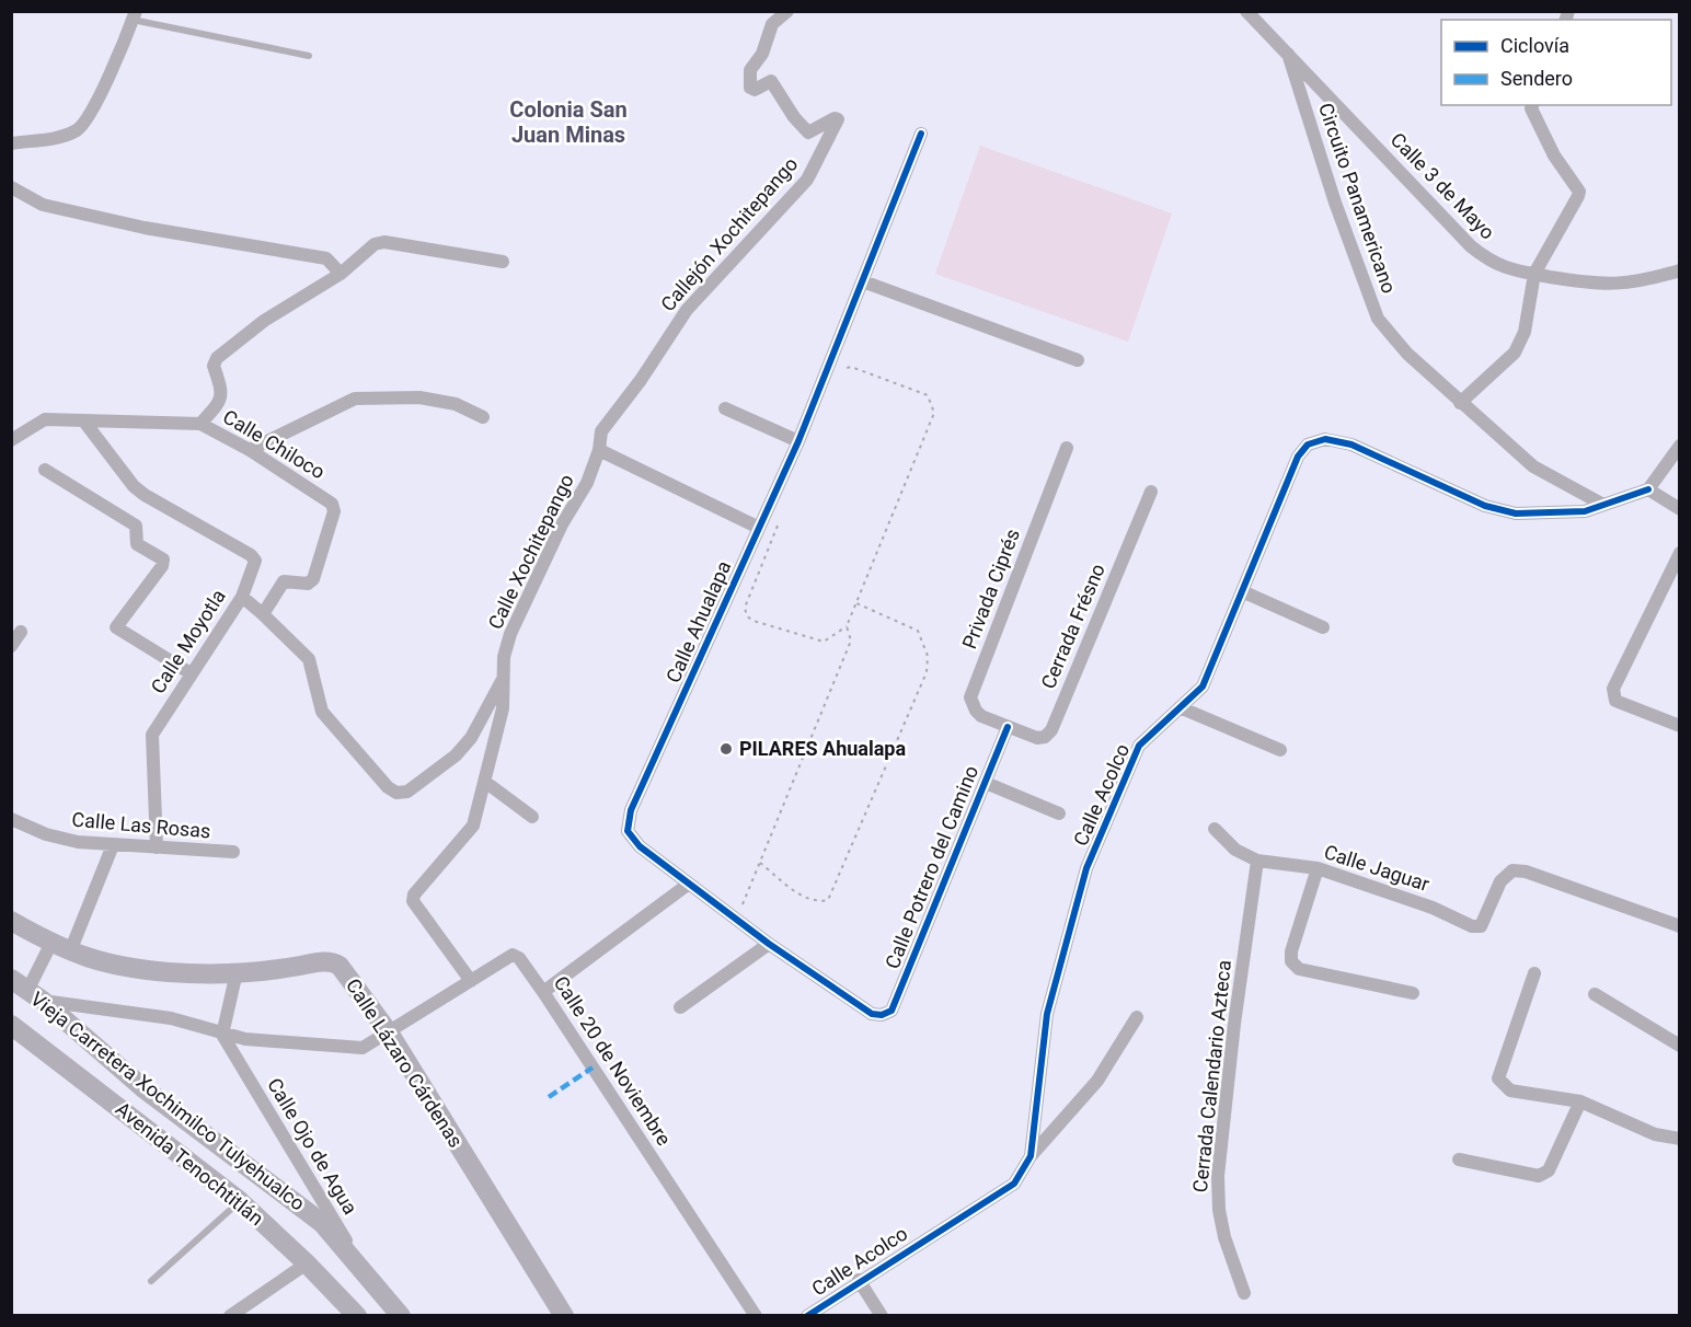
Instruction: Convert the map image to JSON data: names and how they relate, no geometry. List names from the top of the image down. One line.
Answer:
{"streets":{"main road":["Calle Lázaro Cárdenas","Vieja Carretera Xochimilco Tulyehualco","Avenida Tenochtitlán"],"street":["Calle 3 de Mayo","Circuito Panamericano","Callejón Xochitepango","Calle Chiloco","Calle Xochitepango","Privada Ciprés","Calle Ahualapa","Cerrada Frésno","Calle Moyotla","Calle Acolco","Calle Las Rosas","Calle Potrero del Camino","Calle Jaguar","Calle 20 de Noviembre","Cerrada Calendario Azteca","Calle Ojo de Agua"]},"crossings":[["Calle 3 de Mayo","Circuito Panamericano"],["Circuito Panamericano","Calle Acolco"],["Callejón Xochitepango","Calle Xochitepango"],["Calle Chiloco","Calle Moyotla"],["Calle Xochitepango","Calle 20 de Noviembre"],["Privada Ciprés","Cerrada Frésno"],["Privada Ciprés","Calle Potrero del Camino"],["Calle Ahualapa","Calle Potrero del Camino"],["Cerrada Frésno","Calle Potrero del Camino"],["Calle Moyotla","Calle Las Rosas"],["Calle Jaguar","Cerrada Calendario Azteca"],["Calle 20 de Noviembre","Calle Lázaro Cárdenas"],["Vieja Carretera Xochimilco Tulyehualco","Calle Ojo de Agua"]],"districts":["Colonia San Juan Minas"],"places":["PILARES Ahualapa"],"legend":["Ciclovía","Sendero"]}
